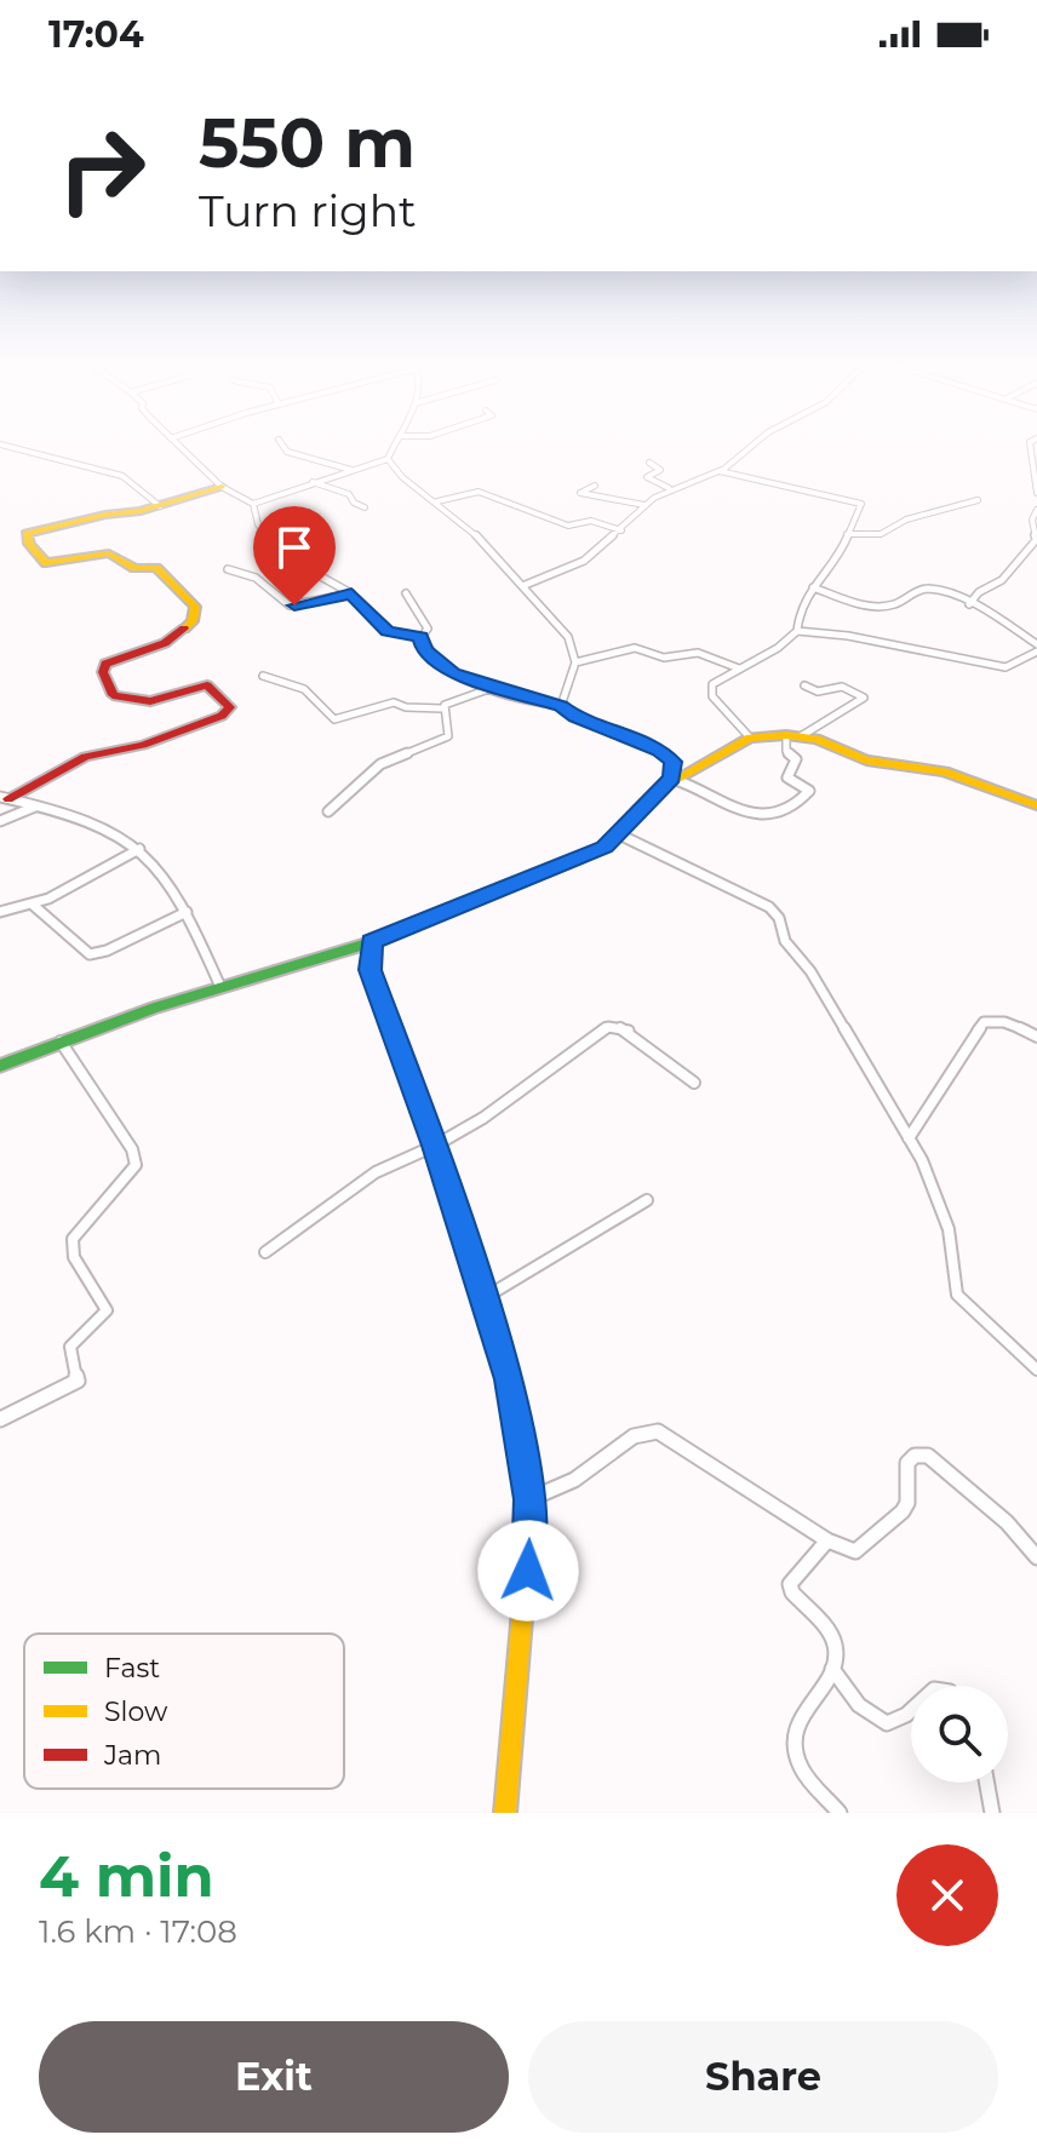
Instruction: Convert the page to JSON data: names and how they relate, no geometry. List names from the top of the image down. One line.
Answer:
{"legend":["Fast","Slow","Jam"],"page":{"status":"17:04","turn":["550 m","Turn right"],"heading":["4 min","1.6 km · 17:08"],"buttons":["Exit","Share"]}}
